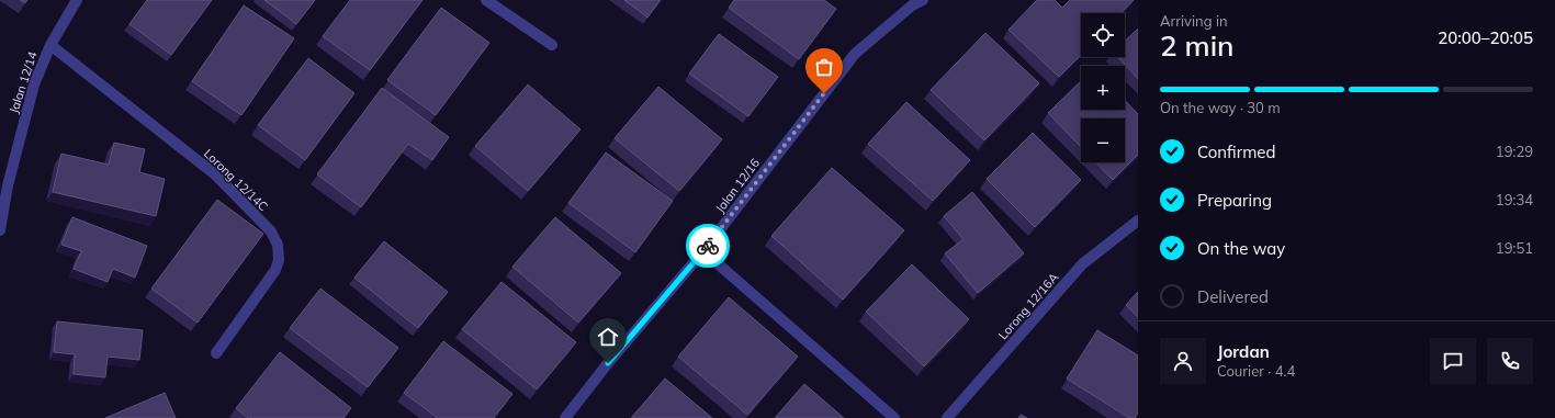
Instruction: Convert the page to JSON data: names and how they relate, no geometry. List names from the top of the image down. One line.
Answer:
{"streets":{"street":["Jalan 12/14","Lorong 12/14C","Jalan 12/16","Lorong 12/16A"]},"crossings":[["Jalan 12/14","Lorong 12/14C"]],"page":{"heading":["2 min","Arriving in","20:00–20:05"],"panel":["Jordan","Courier · 4.4"],"map_buttons":["+","−"],"bar":"On the way · 30 m","list":[["Confirmed","19:29"],["Preparing","19:34"],["On the way","19:51"],"Delivered"]}}
